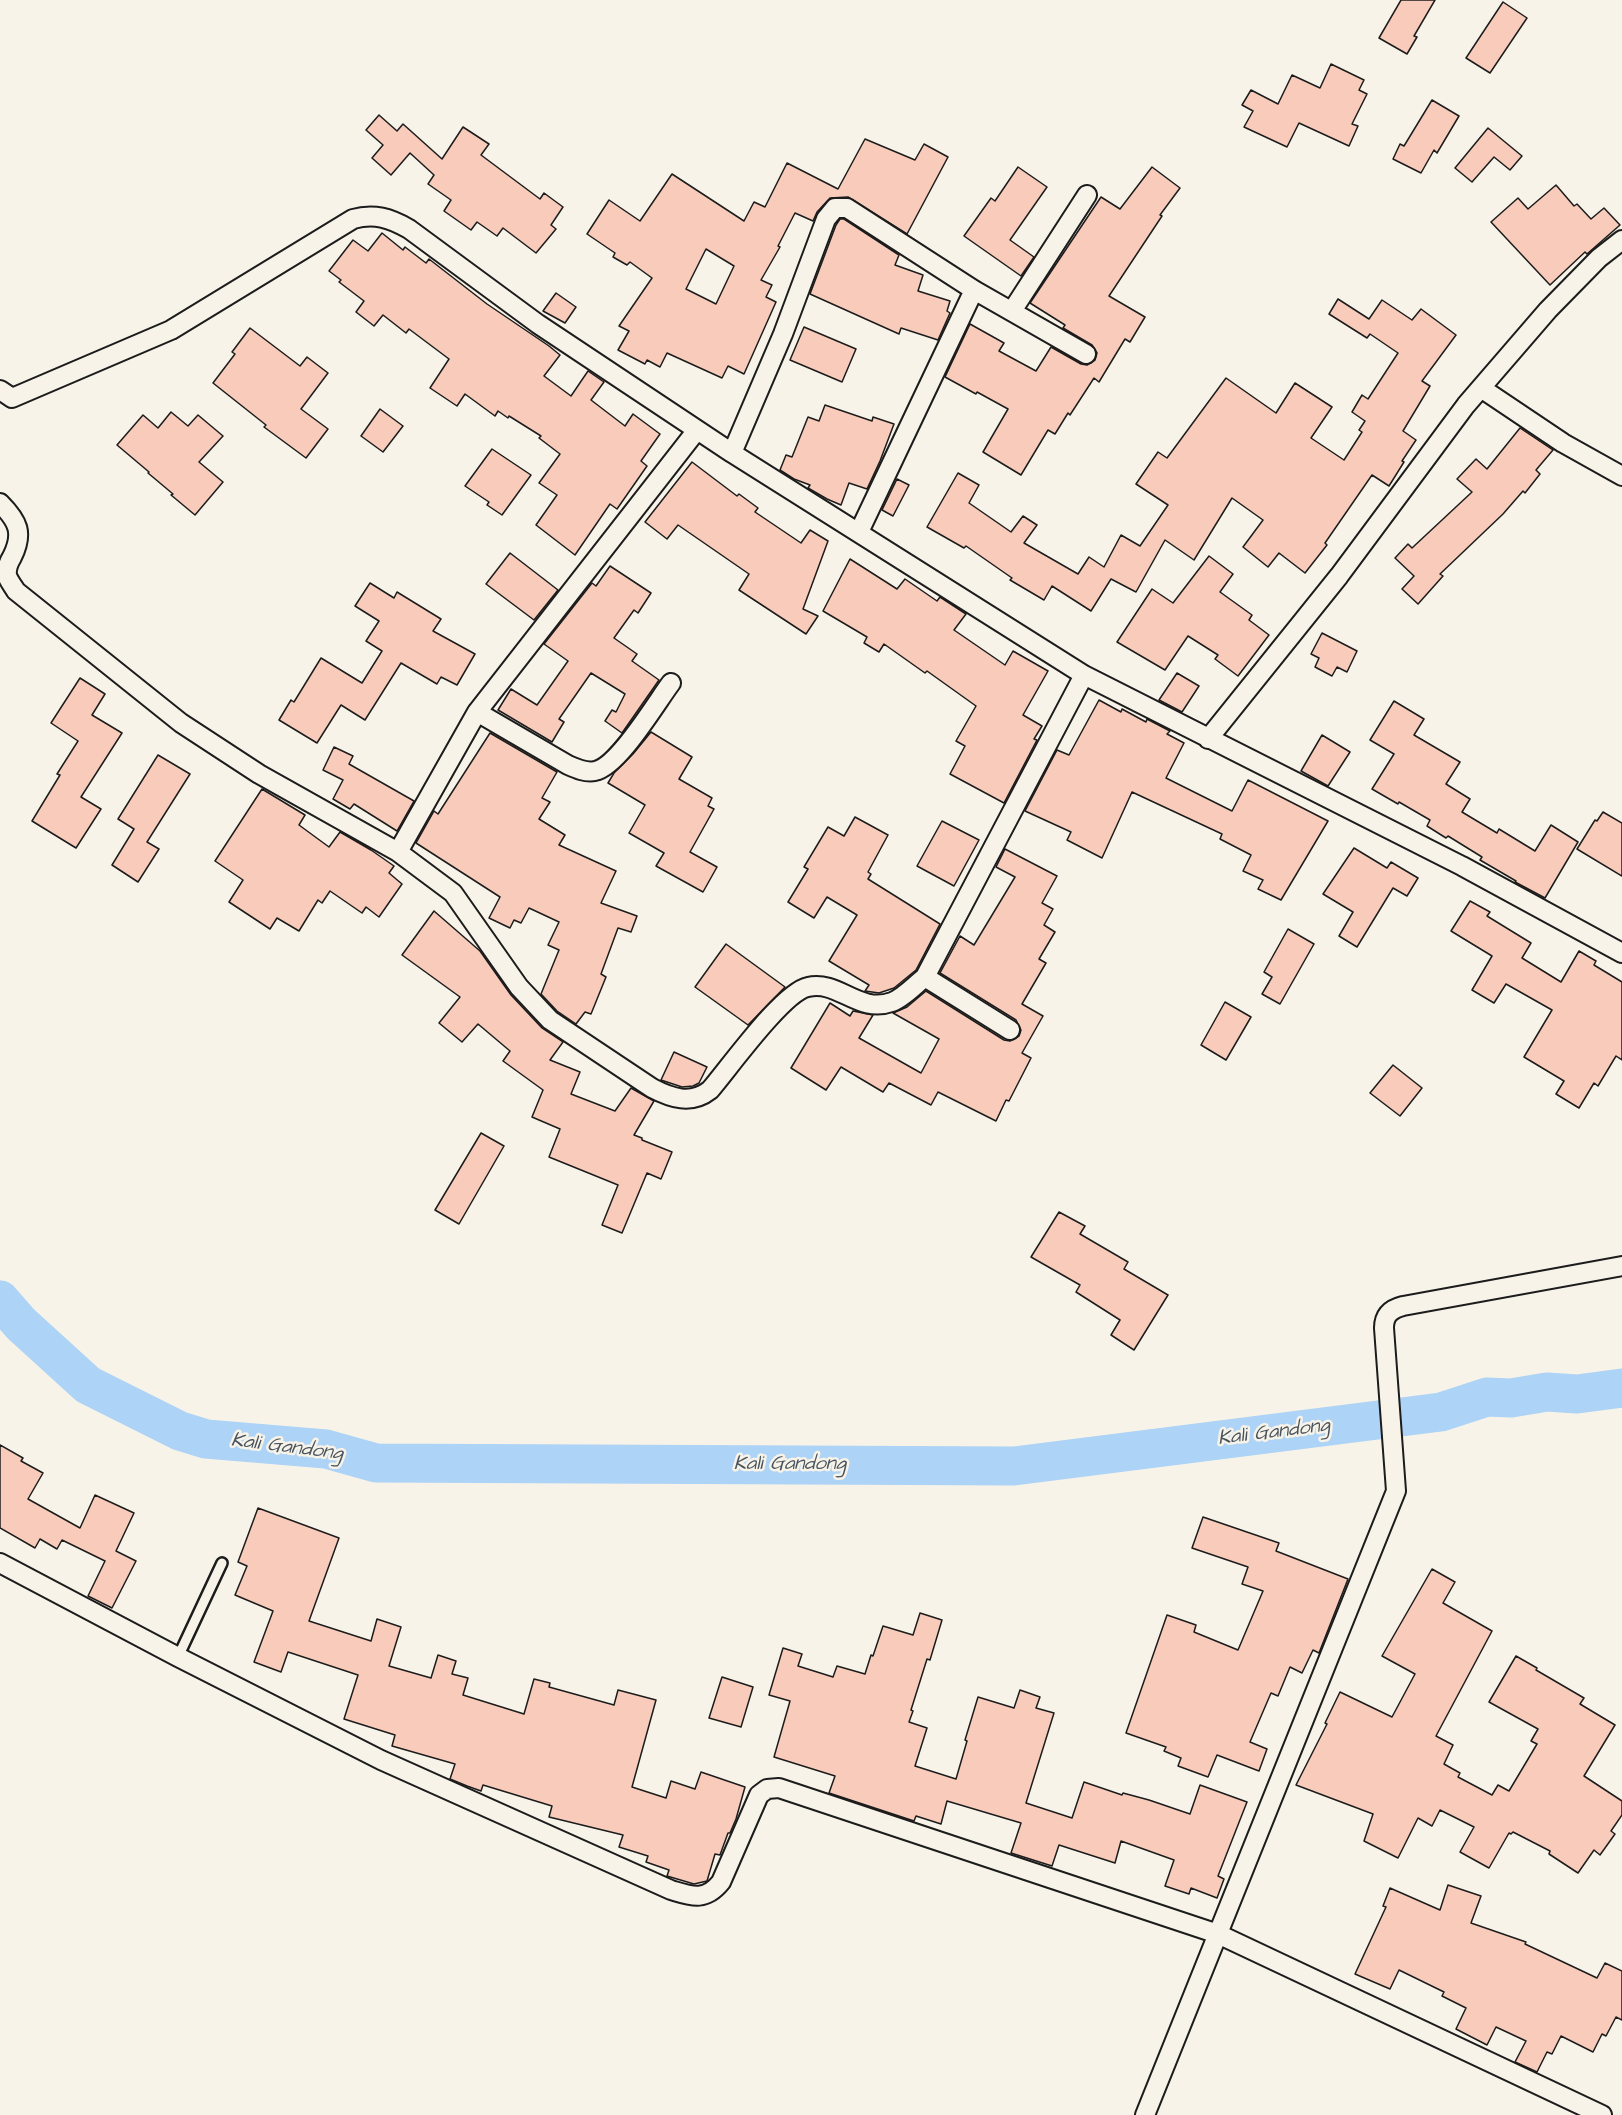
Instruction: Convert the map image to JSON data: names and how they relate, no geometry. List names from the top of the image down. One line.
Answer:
{"water":["Kali Gandong"]}
